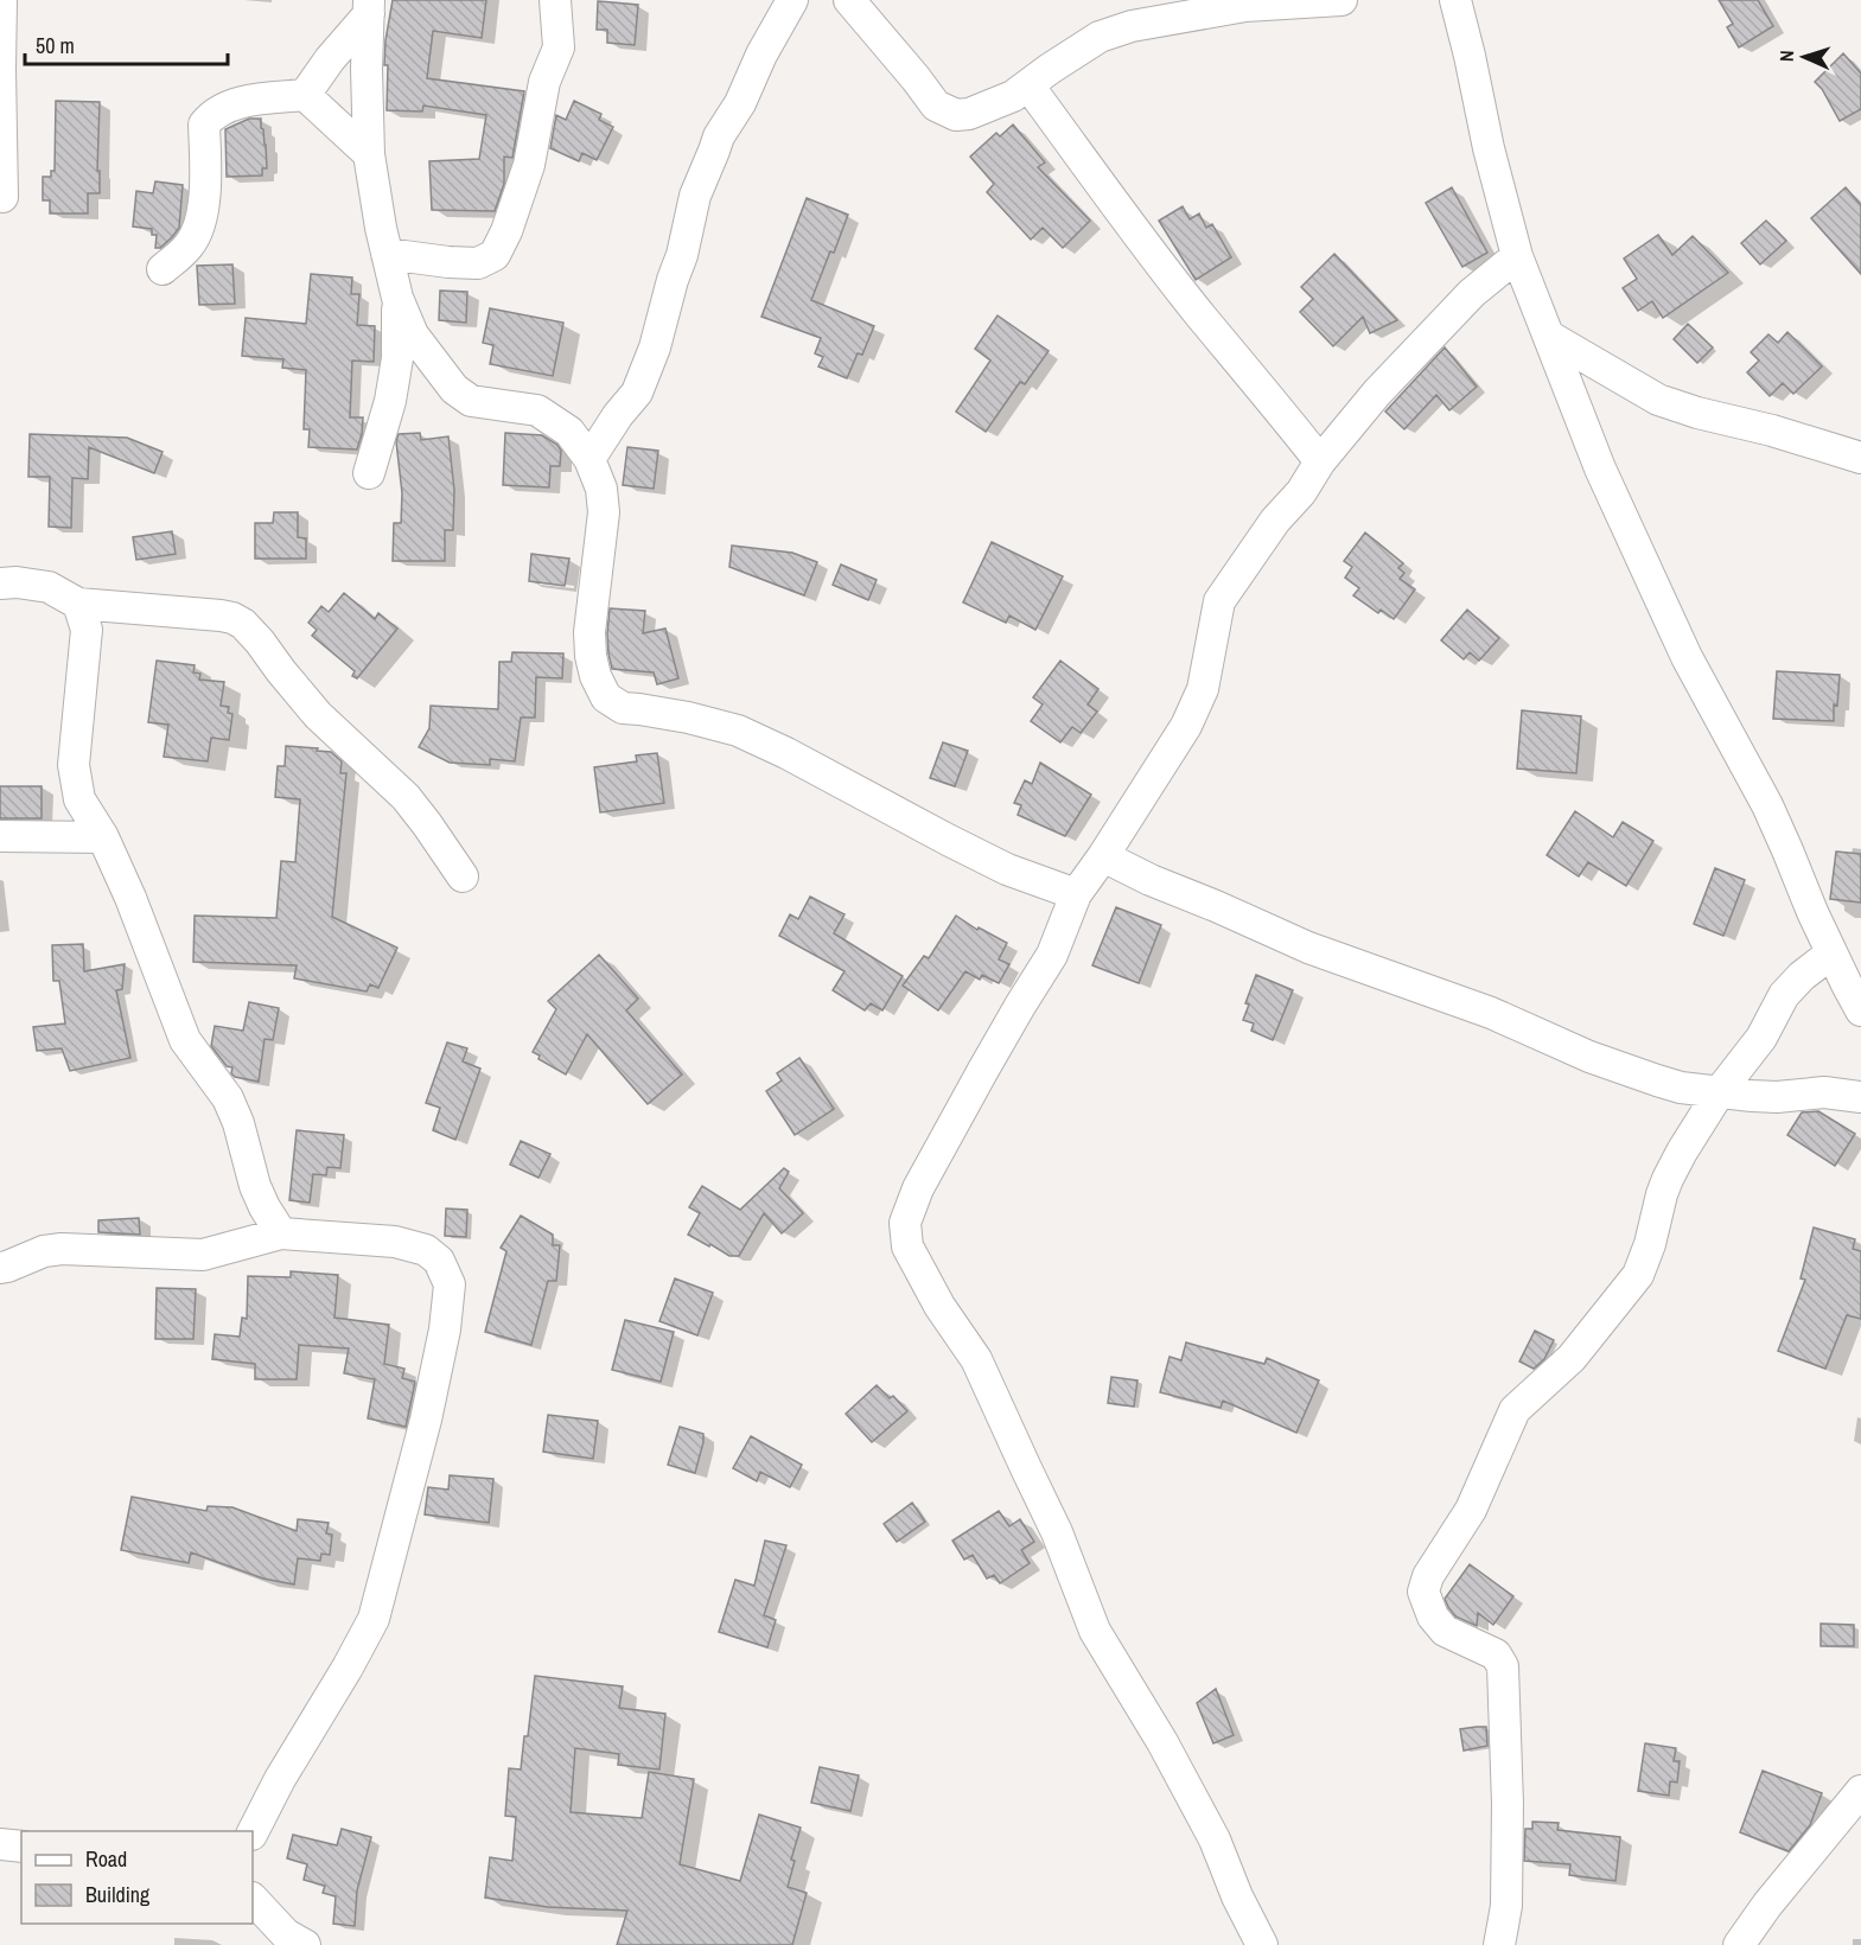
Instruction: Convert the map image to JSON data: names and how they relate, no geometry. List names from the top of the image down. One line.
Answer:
{"legend":["Road","Building"],"scale_bar":"50 m","north":"left"}
